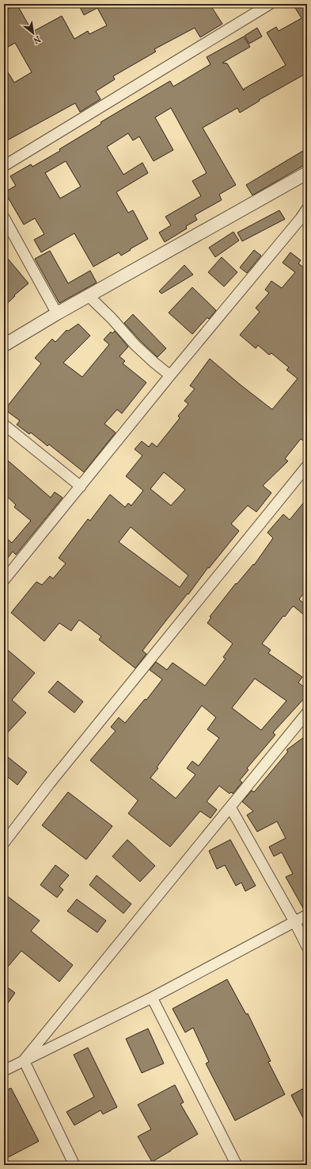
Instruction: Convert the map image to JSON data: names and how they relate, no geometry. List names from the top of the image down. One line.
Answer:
{"north":"bottom right"}
